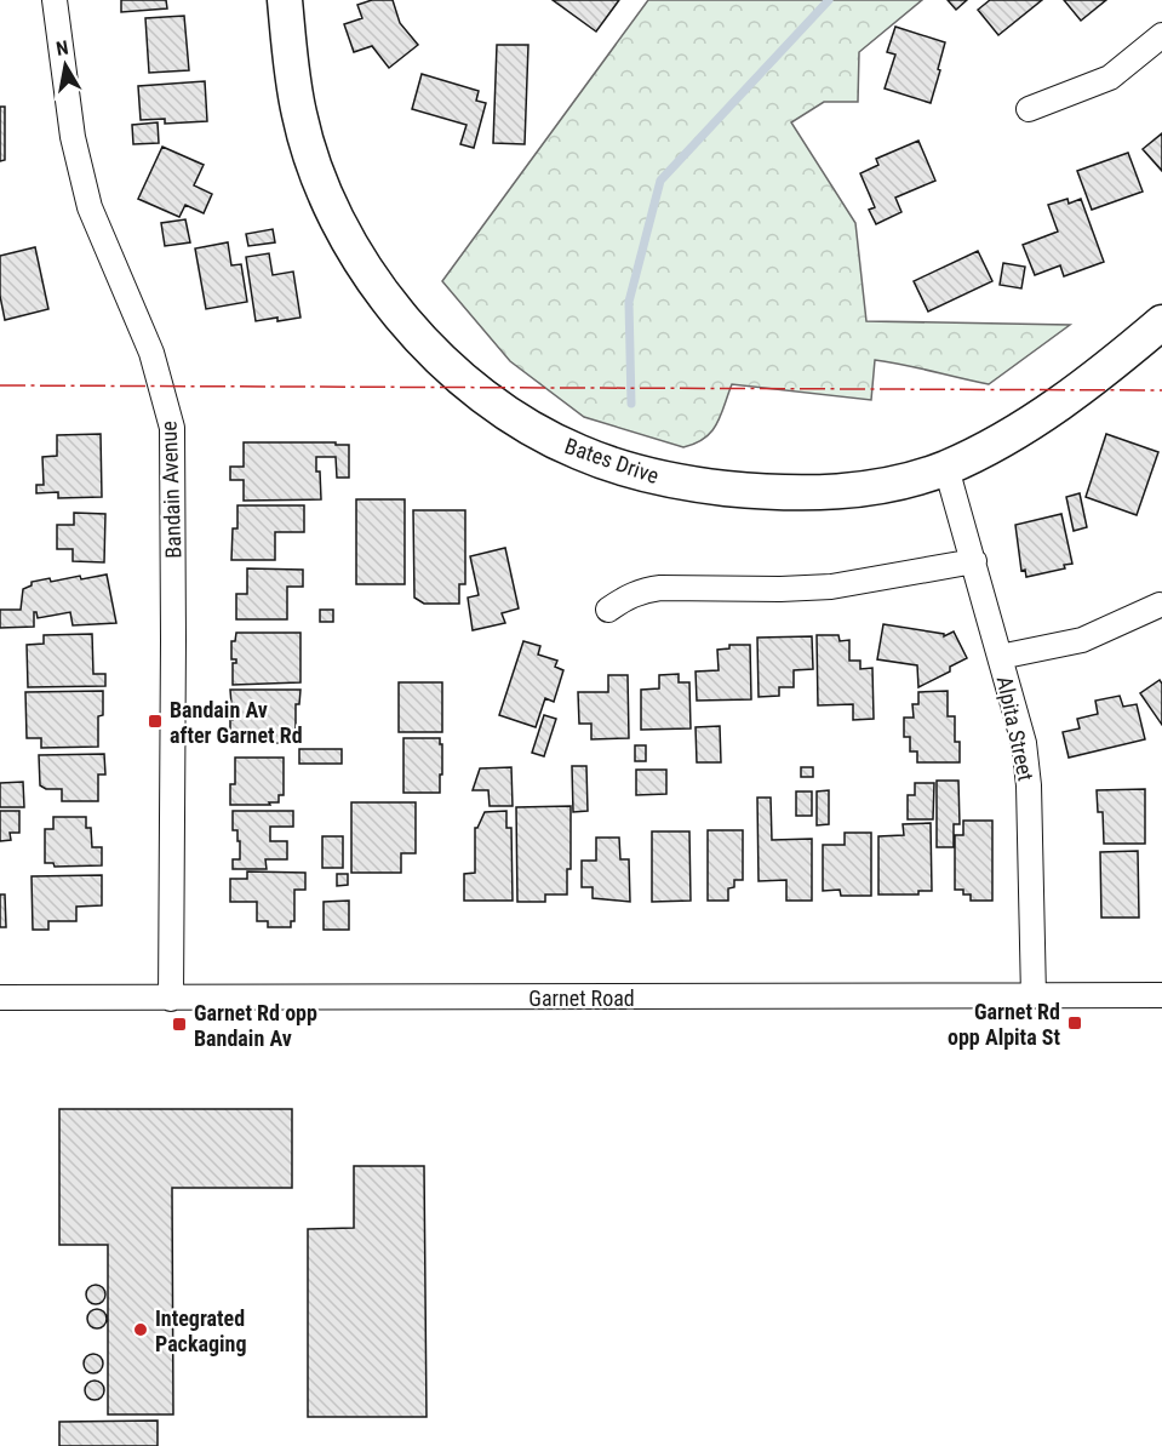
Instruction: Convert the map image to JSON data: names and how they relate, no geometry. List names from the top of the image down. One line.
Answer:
{"streets":{"main road":["Bates Drive"],"street":["Bandain Avenue","Alpita Street","Garnet Road"]},"crossings":[["Bates Drive","Alpita Street"],["Bandain Avenue","Garnet Road"],["Alpita Street","Garnet Road"]],"places":{"transit":["Bandain Av after Garnet Rd","Garnet Rd opp Alpita St","Garnet Rd opp Bandain Av"],"other":["Integrated Packaging"]},"north":"top"}
